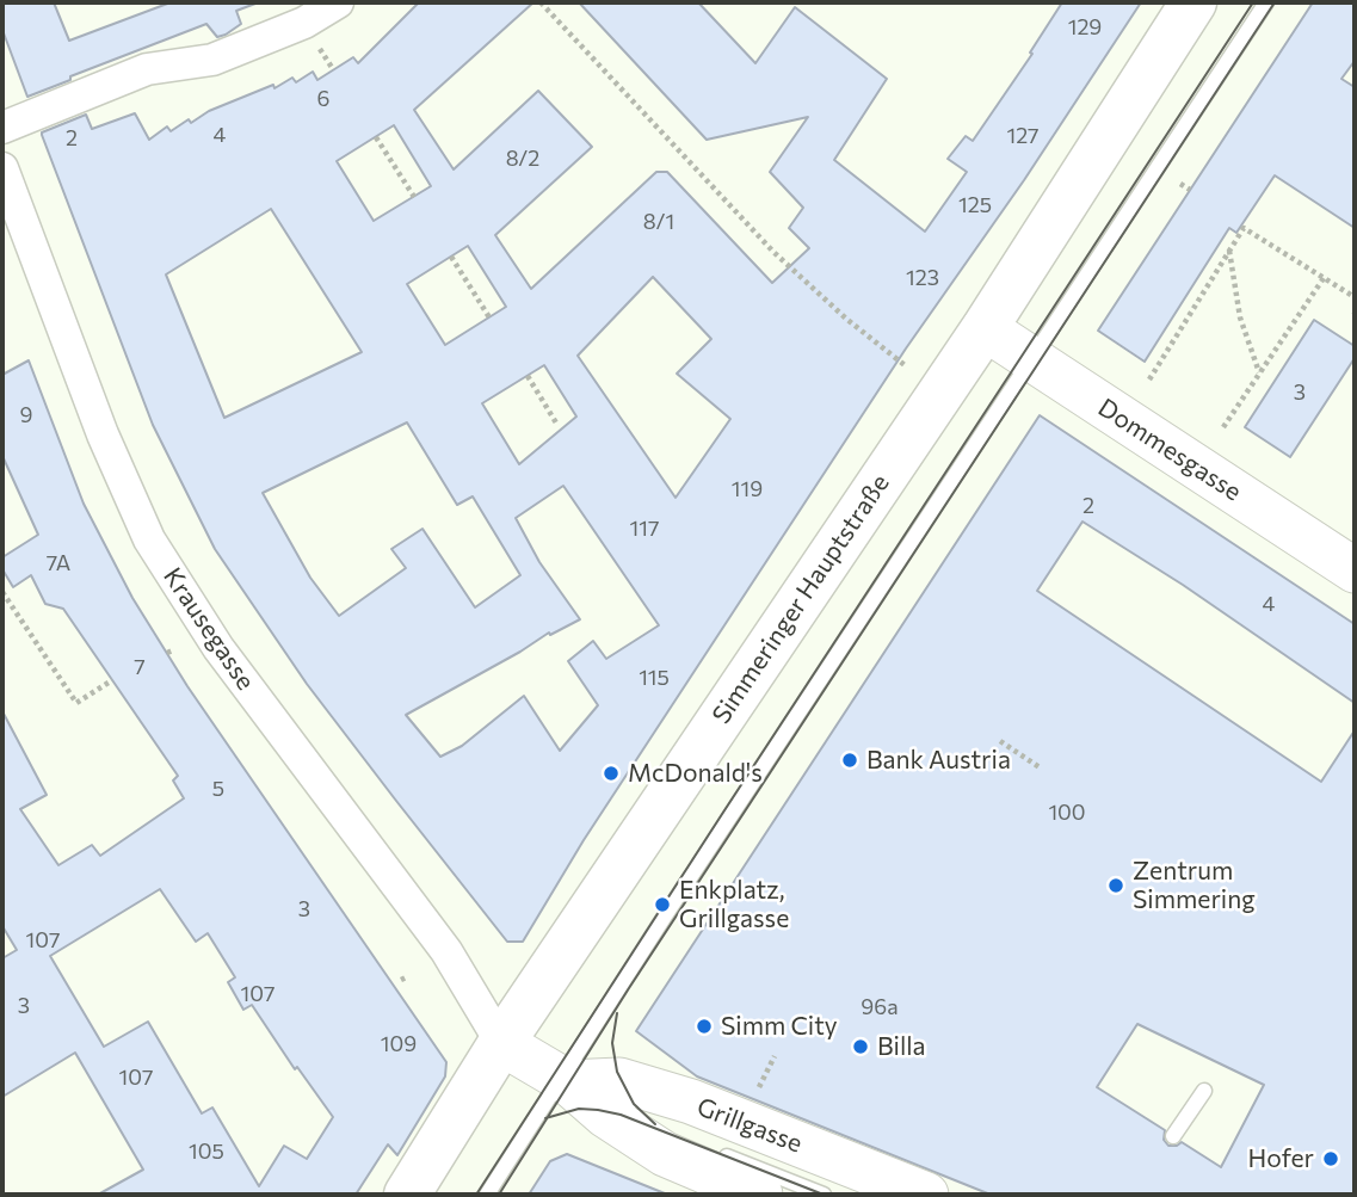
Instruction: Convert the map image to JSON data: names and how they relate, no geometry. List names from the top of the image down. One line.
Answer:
{"streets":{"main road":["Dommesgasse","Simmeringer Hauptstraße","Grillgasse"],"street":["Krausegasse"]},"crossings":[["Dommesgasse","Simmeringer Hauptstraße"],["Simmeringer Hauptstraße","Krausegasse"]],"places":["Bank Austria","McDonald's","Zentrum Simmering","Enkplatz, Grillgasse","Simm City","Billa","Hofer"],"house_numbers":["129","6","4","127","2","8/2","125","8/1","123","3","9","119","2","117","7A","4","7","115","5","100","3","107","107","3","96a","109","107","105"]}
